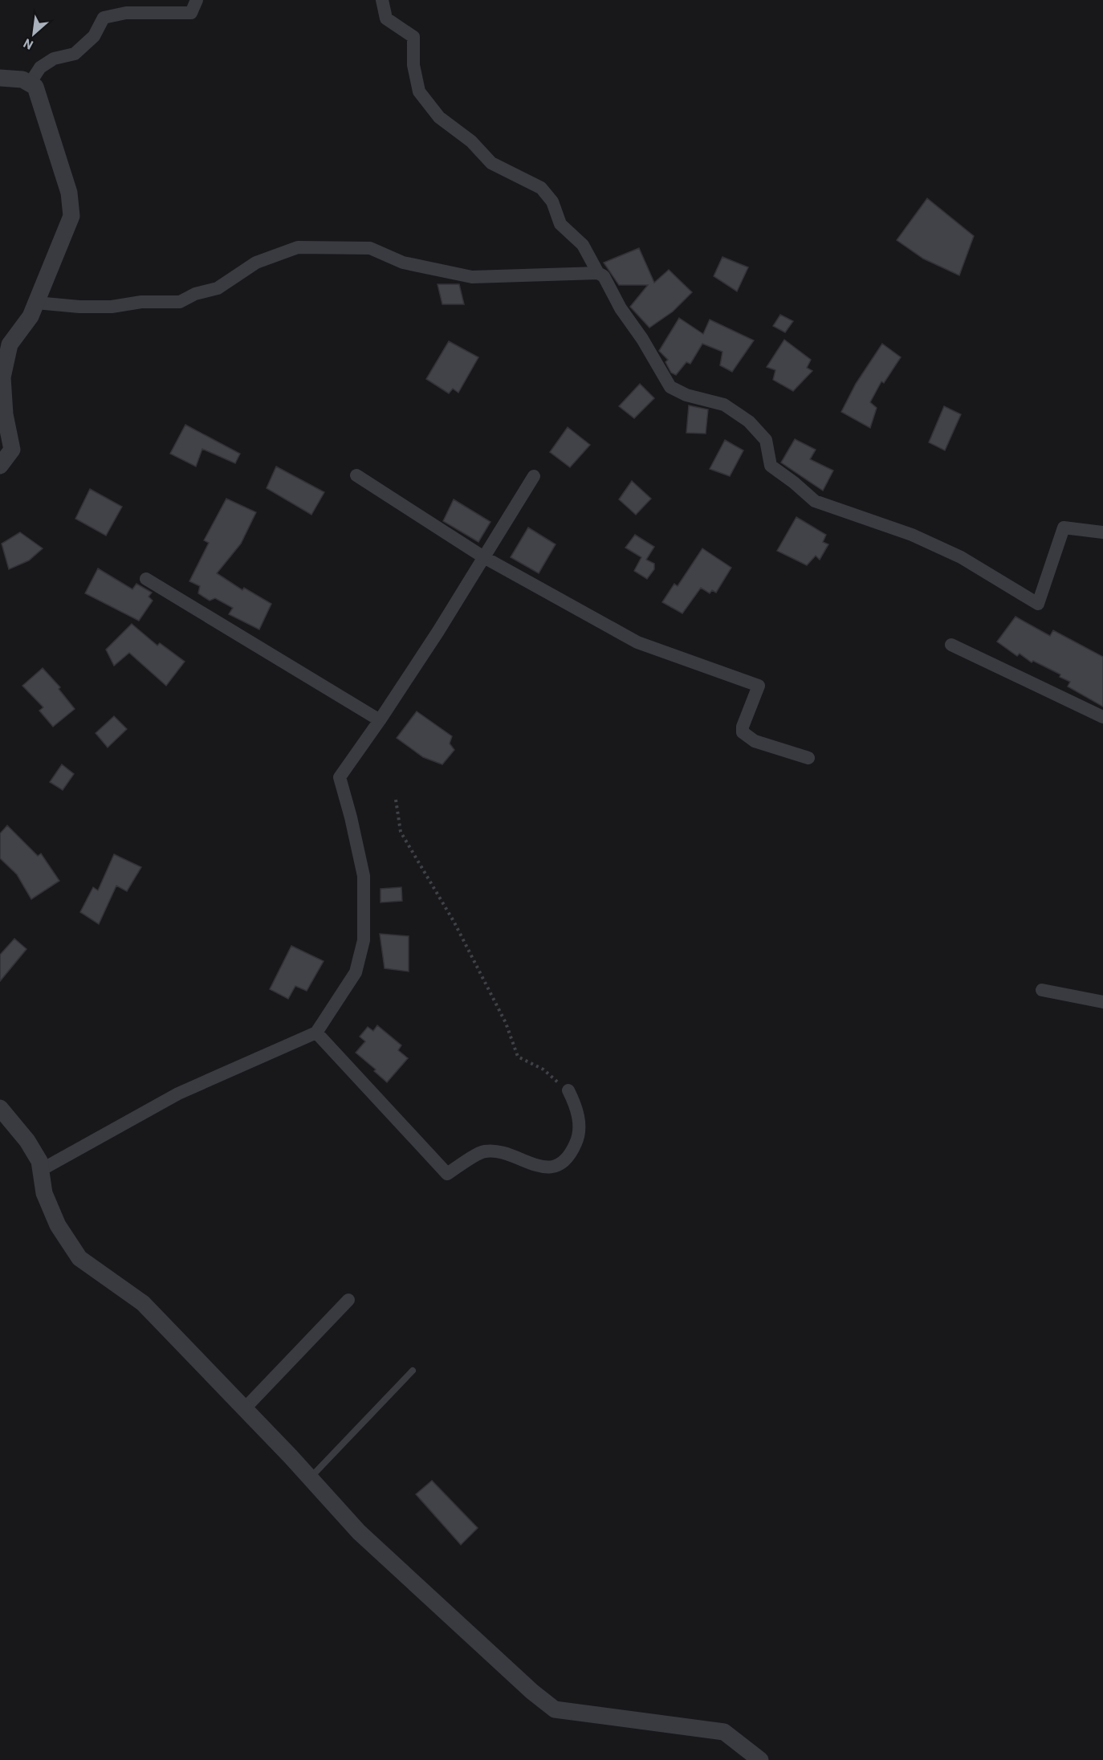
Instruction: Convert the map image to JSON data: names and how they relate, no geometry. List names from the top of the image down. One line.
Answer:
{"north":"bottom left"}
